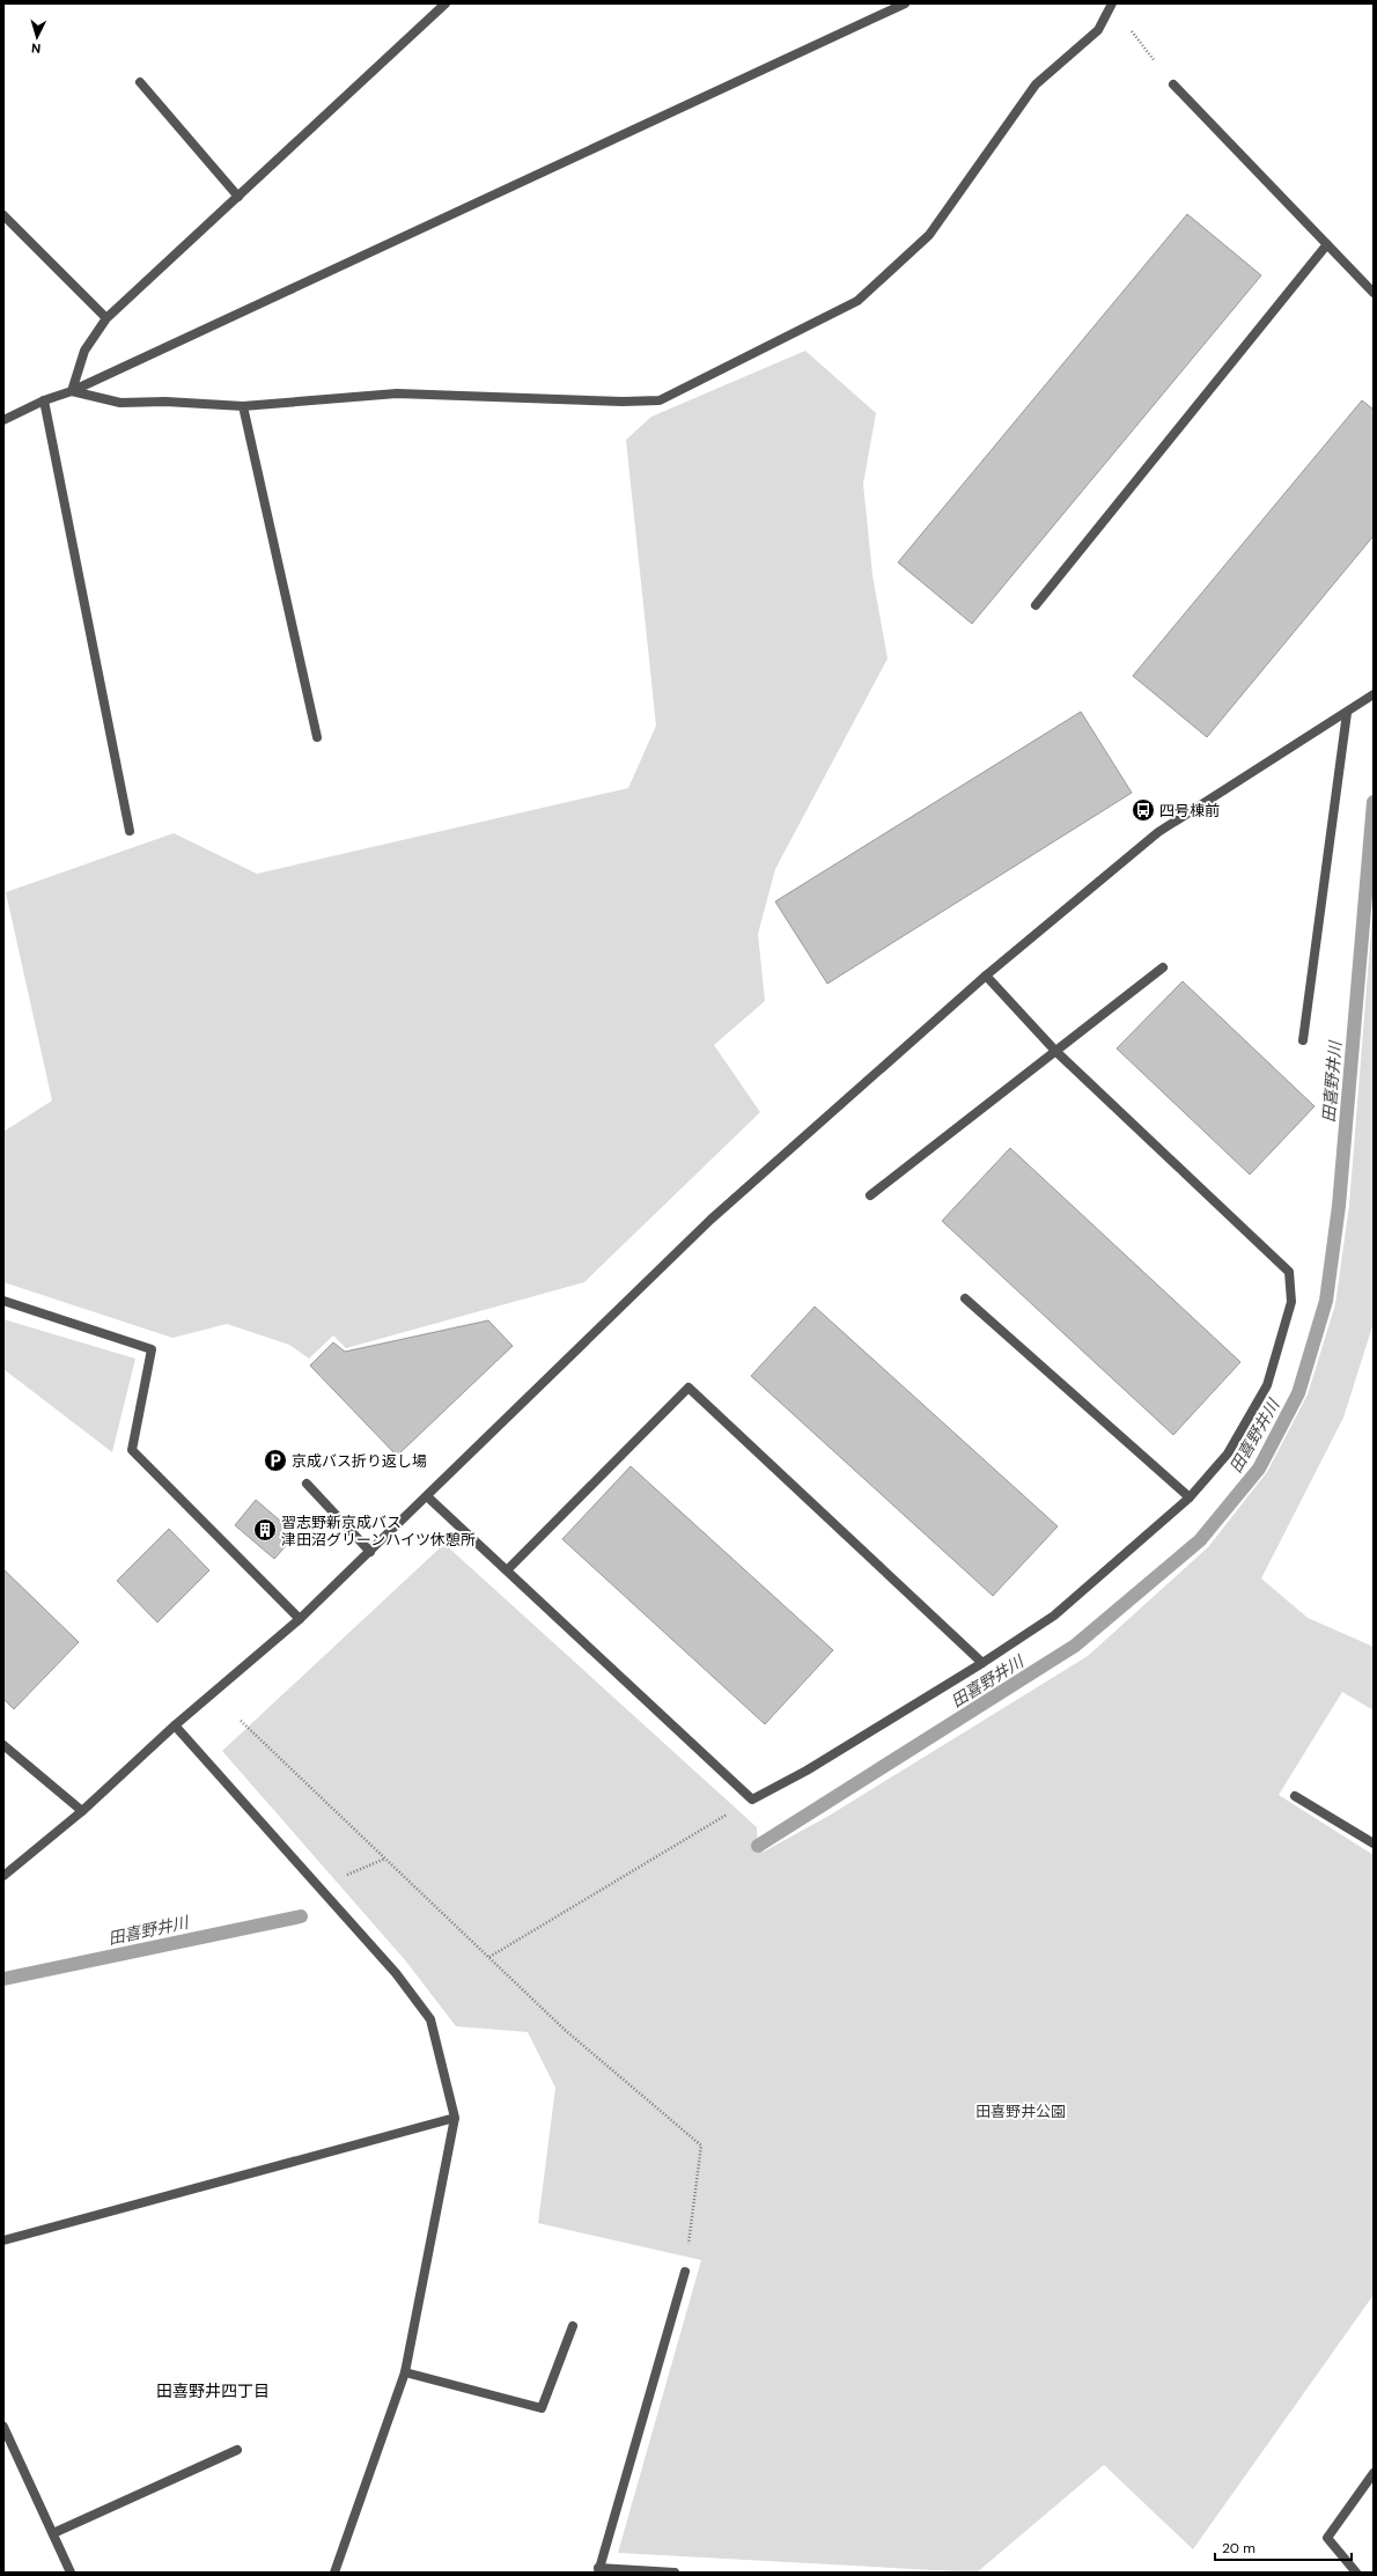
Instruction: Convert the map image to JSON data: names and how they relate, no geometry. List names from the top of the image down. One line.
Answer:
{"districts":["田喜野井四丁目"],"water":["田喜野井川"],"parks":["田喜野井公園"],"places":{"bus stop":["四号棟前"],"parking":["京成バス折り返し場"],"building":["習志野新京成バス 津田沼グリーンハイツ休憩所"]},"scale_bar":"20 m","north":"bottom"}
